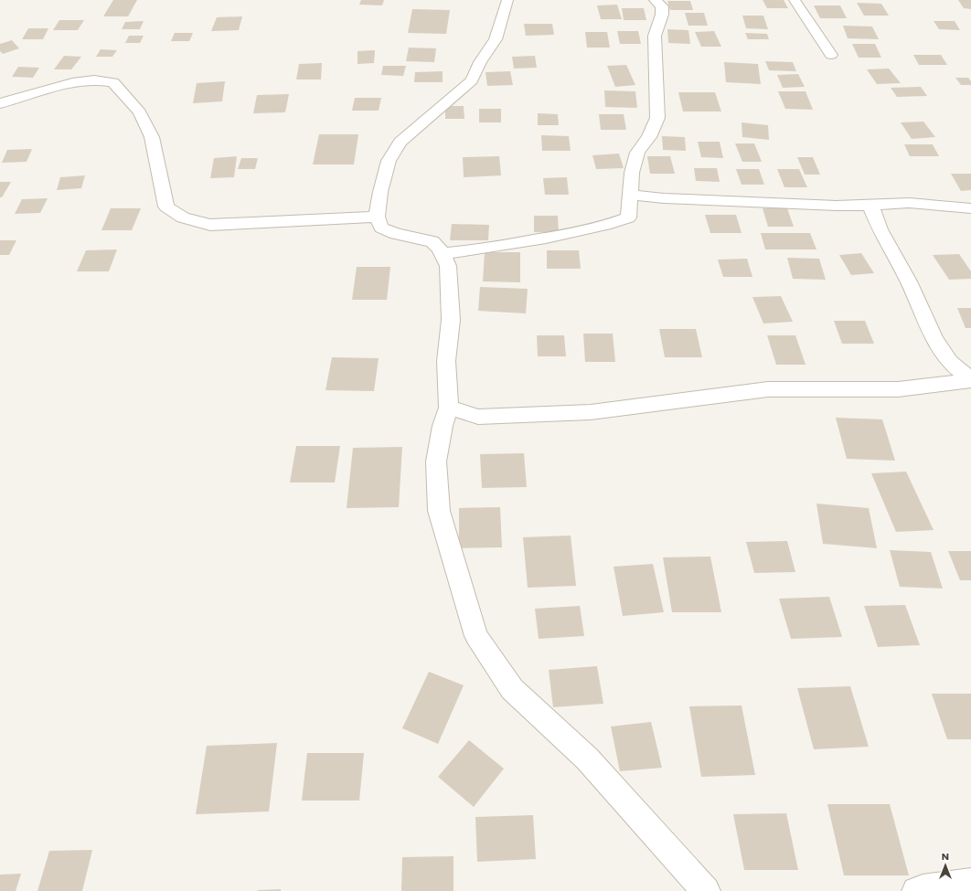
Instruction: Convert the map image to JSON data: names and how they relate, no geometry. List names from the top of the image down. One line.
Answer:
{"north":"top"}
